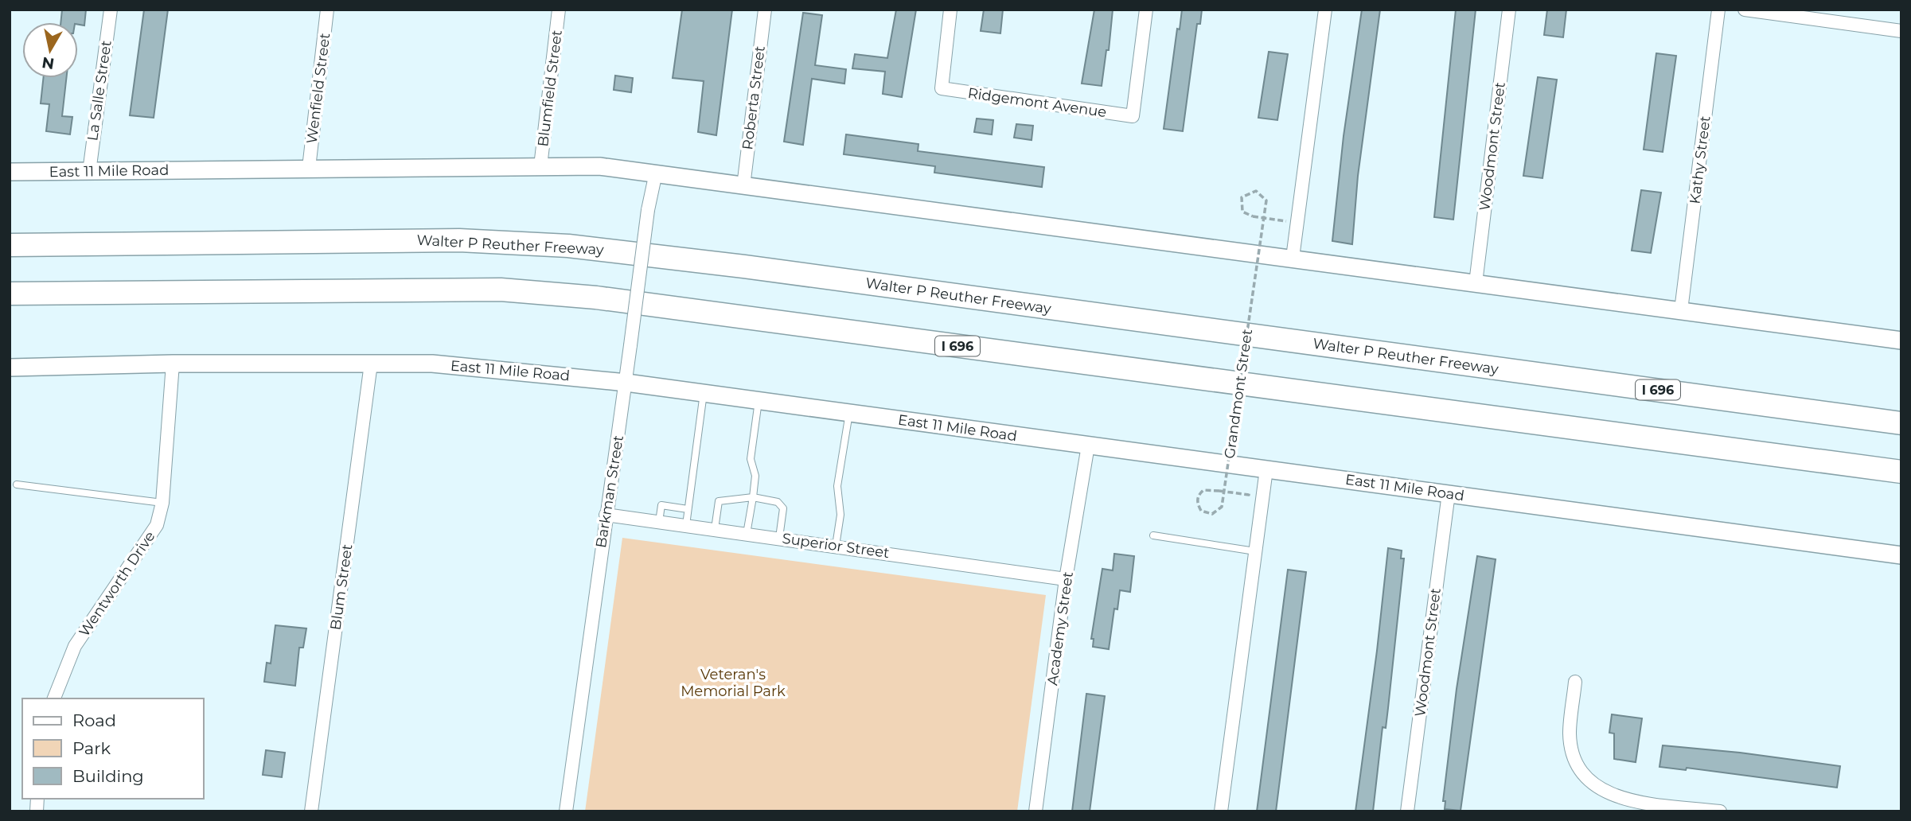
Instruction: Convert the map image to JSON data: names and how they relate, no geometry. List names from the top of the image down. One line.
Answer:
{"streets":{"highway":["Walter P Reuther Freeway","I 696"],"main road":["East 11 Mile Road"],"street":["Wenfield Street","Blumfield Street","La Salle Street","Roberta Street","Ridgemont Avenue","Woodmont Street","Kathy Street","Barkman Street","Superior Street","Wentworth Drive","Blum Street","Academy Street"],"path":["Grandmont Street"]},"crossings":[["Wenfield Street","East 11 Mile Road"],["Blumfield Street","East 11 Mile Road"],["La Salle Street","East 11 Mile Road"],["Roberta Street","East 11 Mile Road"],["Woodmont Street","East 11 Mile Road"],["Kathy Street","East 11 Mile Road"],["East 11 Mile Road","Barkman Street"],["East 11 Mile Road","Wentworth Drive"],["East 11 Mile Road","Blum Street"],["East 11 Mile Road","Academy Street"],["Barkman Street","Superior Street"],["Superior Street","Academy Street"]],"parks":["Veteran's Memorial Park"],"legend":["Road","Park","Building"],"north":"bottom"}
